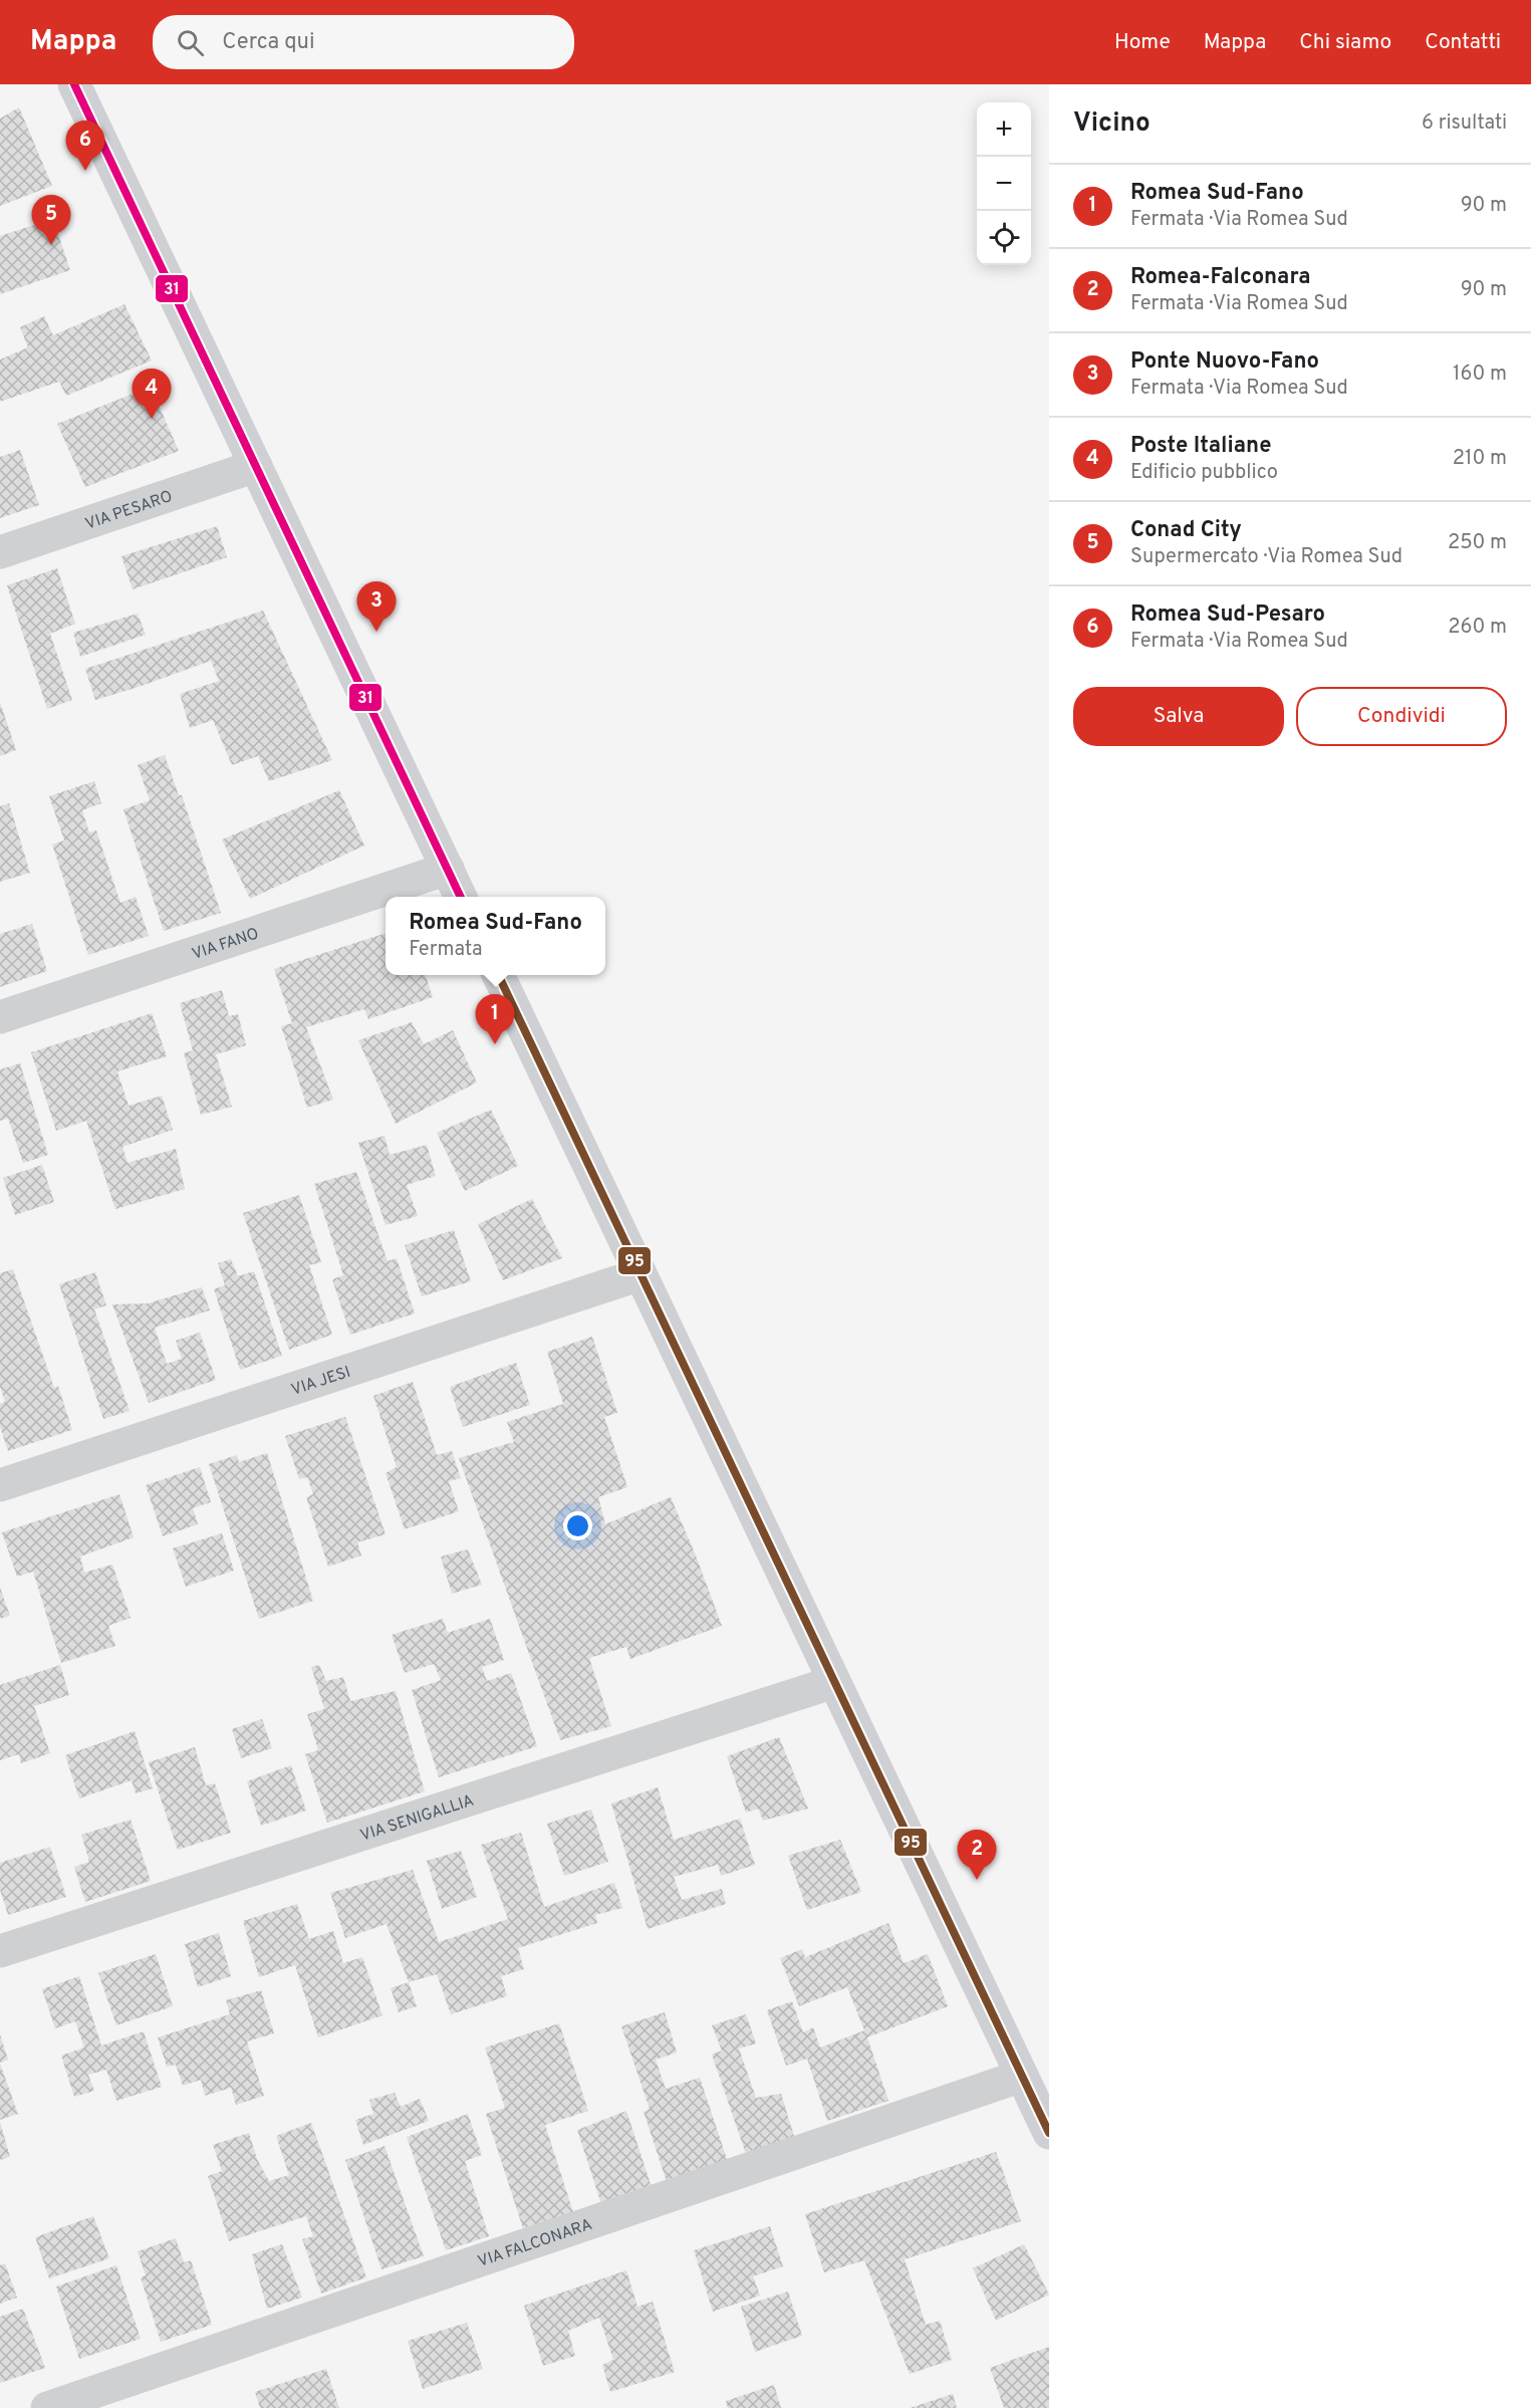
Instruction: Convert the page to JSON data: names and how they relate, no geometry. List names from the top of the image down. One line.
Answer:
{"streets":{"street":["VIA PESARO","VIA FANO","VIA JESI","VIA SENIGALLIA","VIA FALCONARA"]},"lines":["transit line 31","transit line 95"],"page":{"header":"Mappa","search":"Cerca qui","nav":["Home","Mappa","Chi siamo","Contatti"],"heading":["Vicino","6 risultati"],"map_buttons":["+","−"],"pins":["6","5","4","3","1","2"],"list":[{"mark":"1","name":"Romea Sud-Fano","note":"Fermata · Via Romea Sud","value":"90 m"},{"mark":"2","name":"Romea-Falconara","note":"Fermata · Via Romea Sud","value":"90 m"},{"mark":"3","name":"Ponte Nuovo-Fano","note":"Fermata · Via Romea Sud","value":"160 m"},{"mark":"4","name":"Poste Italiane","note":"Edificio pubblico","value":"210 m"},{"mark":"5","name":"Conad City","note":"Supermercato · Via Romea Sud","value":"250 m"},{"mark":"6","name":"Romea Sud-Pesaro","note":"Fermata · Via Romea Sud","value":"260 m"}],"buttons":["Salva","Condividi"],"popup":["Romea Sud-Fano","Fermata"]}}
